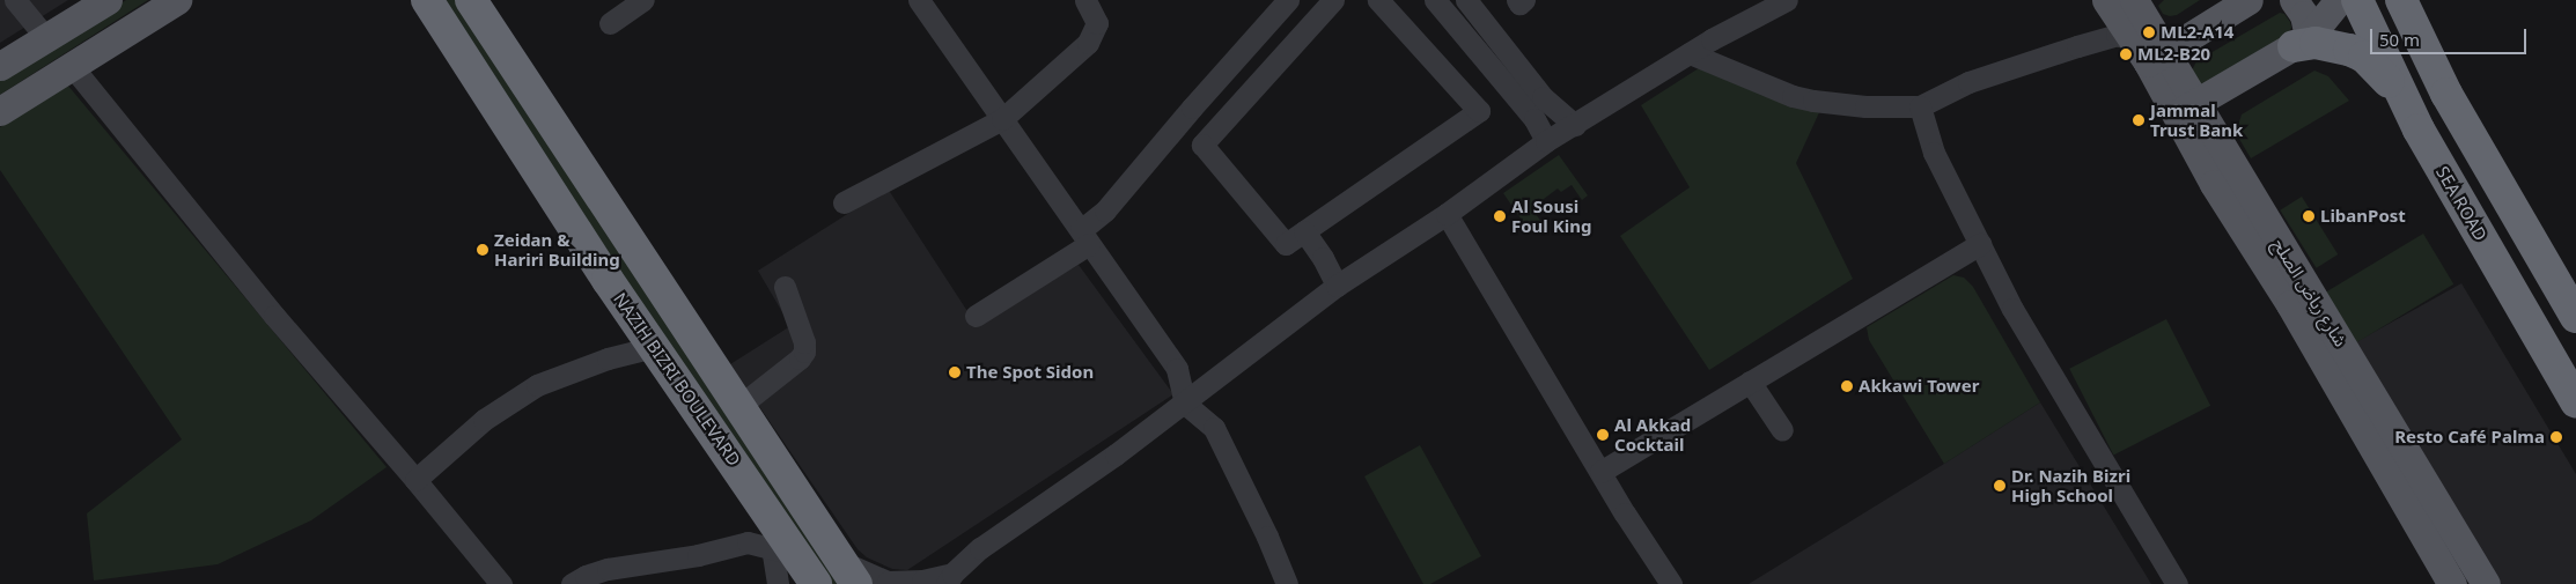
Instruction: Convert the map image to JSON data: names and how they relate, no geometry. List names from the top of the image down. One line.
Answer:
{"streets":{"highway":["SEA ROAD","NAZIH BIZRI BOULEVARD"],"main road":["شارع رياض الصلح"]},"places":["ML2-A14","ML2-B20","Jammal Trust Bank","Al Sousi Foul King","LibanPost","Zeidan & Hariri Building","The Spot Sidon","Akkawi Tower","Al Akkad Cocktail","Resto Café Palma","Dr. Nazih Bizri High School"],"scale_bar":"50 m"}
